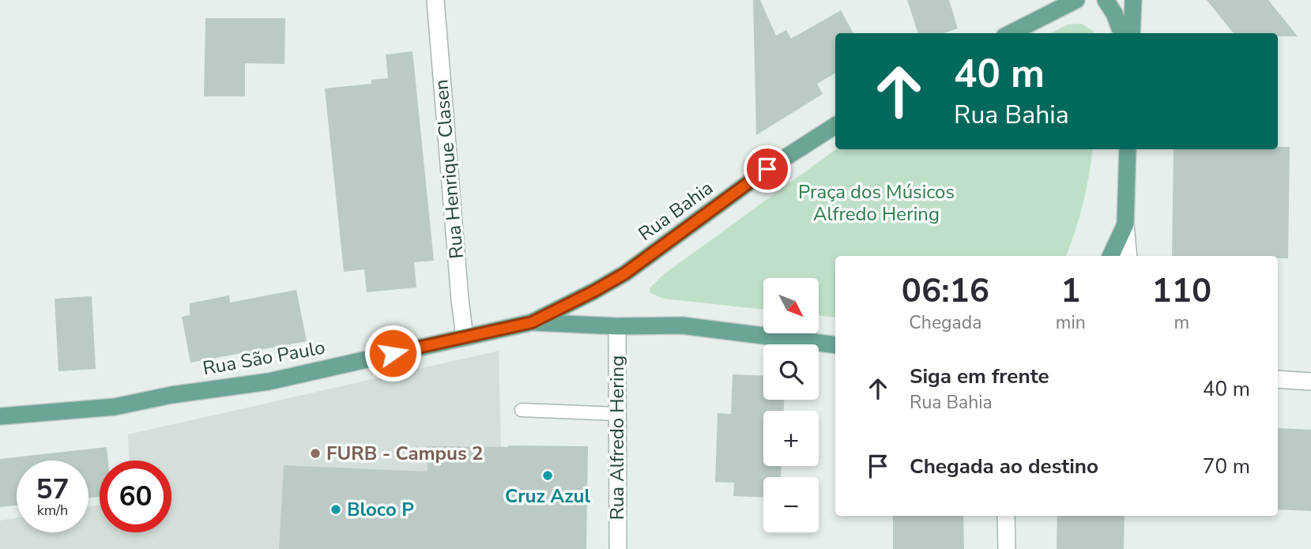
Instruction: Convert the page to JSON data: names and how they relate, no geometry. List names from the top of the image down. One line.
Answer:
{"streets":{"main road":["Rua Bahia","Rua São Paulo"],"street":["Rua Henrique Clasen","Rua Alfredo Hering"]},"crossings":[["Rua Henrique Clasen","Rua São Paulo"],["Rua Bahia","Rua São Paulo"]],"parks":["Praça dos Músicos Alfredo Hering"],"places":["FURB - Campus 2","Cruz Azul","Bloco P"],"north":"bottom right","page":{"turn":["40 m","Rua Bahia"],"eta":["06:16","Chegada","1","min","110","m"],"map_buttons":["+","−"],"list":[{"name":"Siga em frente","note":"Rua Bahia","value":"40 m"},{"name":"Chegada ao destino","value":"70 m"}],"speed":"57 km/h","limit":"60"}}
